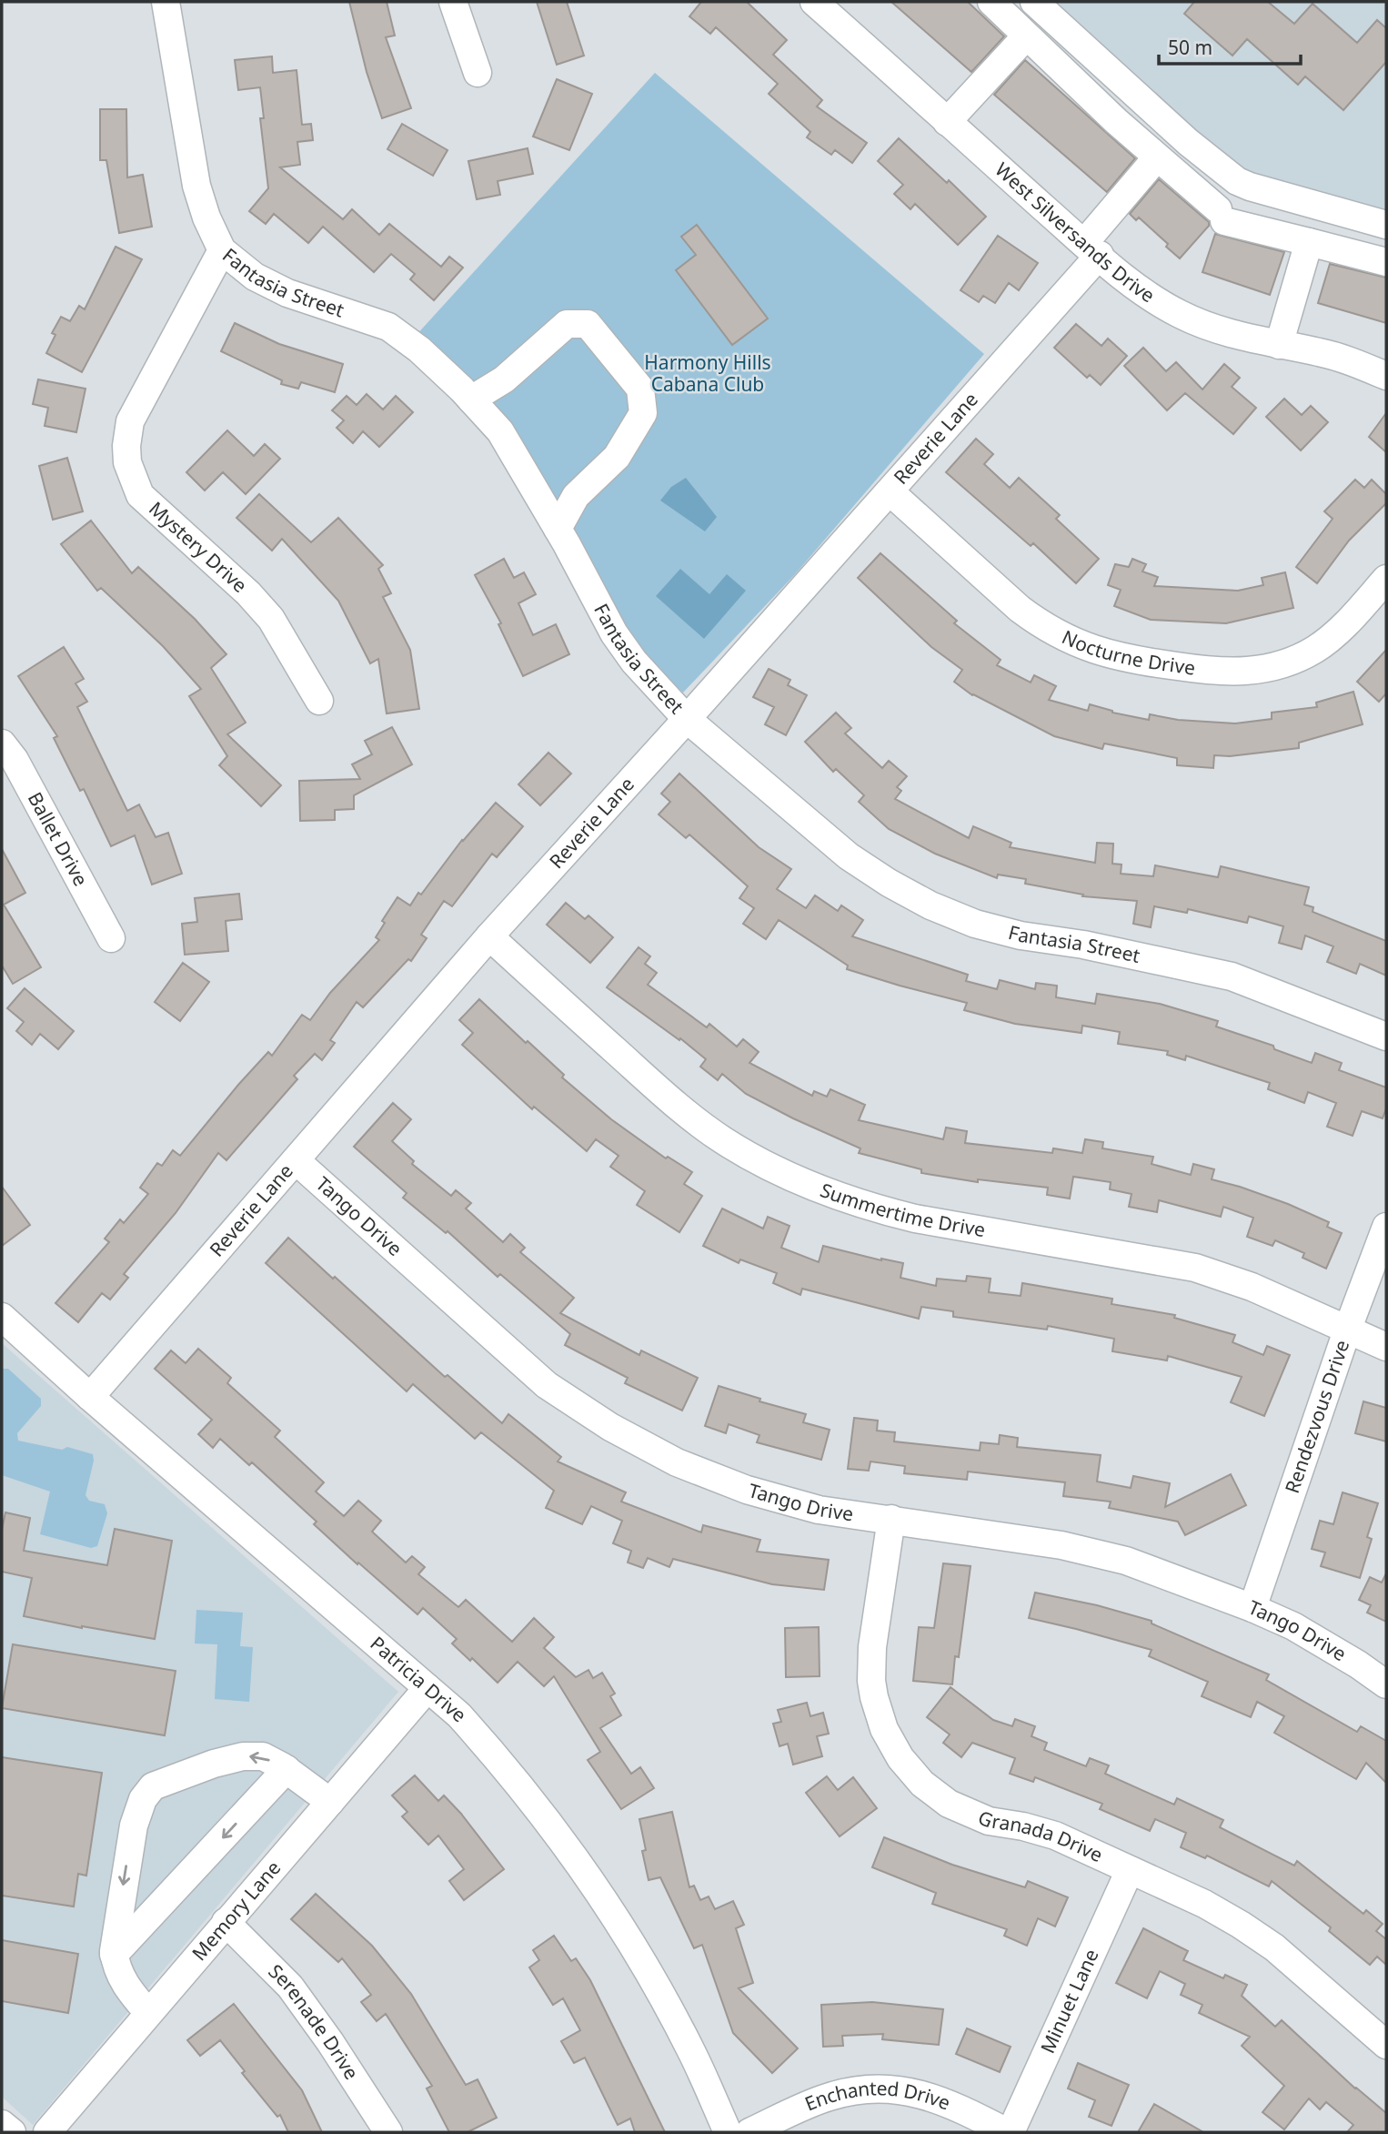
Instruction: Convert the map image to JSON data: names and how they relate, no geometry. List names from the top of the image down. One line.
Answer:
{"streets":{"street":["West Silversands Drive","Fantasia Street","Reverie Lane","Mystery Drive","Nocturne Drive","Ballet Drive","Summertime Drive","Tango Drive","Rendezvous Drive","Patricia Drive","Granada Drive","Memory Lane","Minuet Lane","Serenade Drive","Enchanted Drive"]},"crossings":[["West Silversands Drive","Reverie Lane"],["Fantasia Street","Reverie Lane"],["Fantasia Street","Mystery Drive"],["Reverie Lane","Nocturne Drive"],["Reverie Lane","Summertime Drive"],["Reverie Lane","Tango Drive"],["Reverie Lane","Patricia Drive"],["Summertime Drive","Rendezvous Drive"],["Tango Drive","Rendezvous Drive"],["Tango Drive","Granada Drive"],["Patricia Drive","Memory Lane"],["Granada Drive","Minuet Lane"],["Memory Lane","Serenade Drive"],["Minuet Lane","Enchanted Drive"]],"parks":["Harmony Hills Cabana Club"],"scale_bar":"50 m"}
